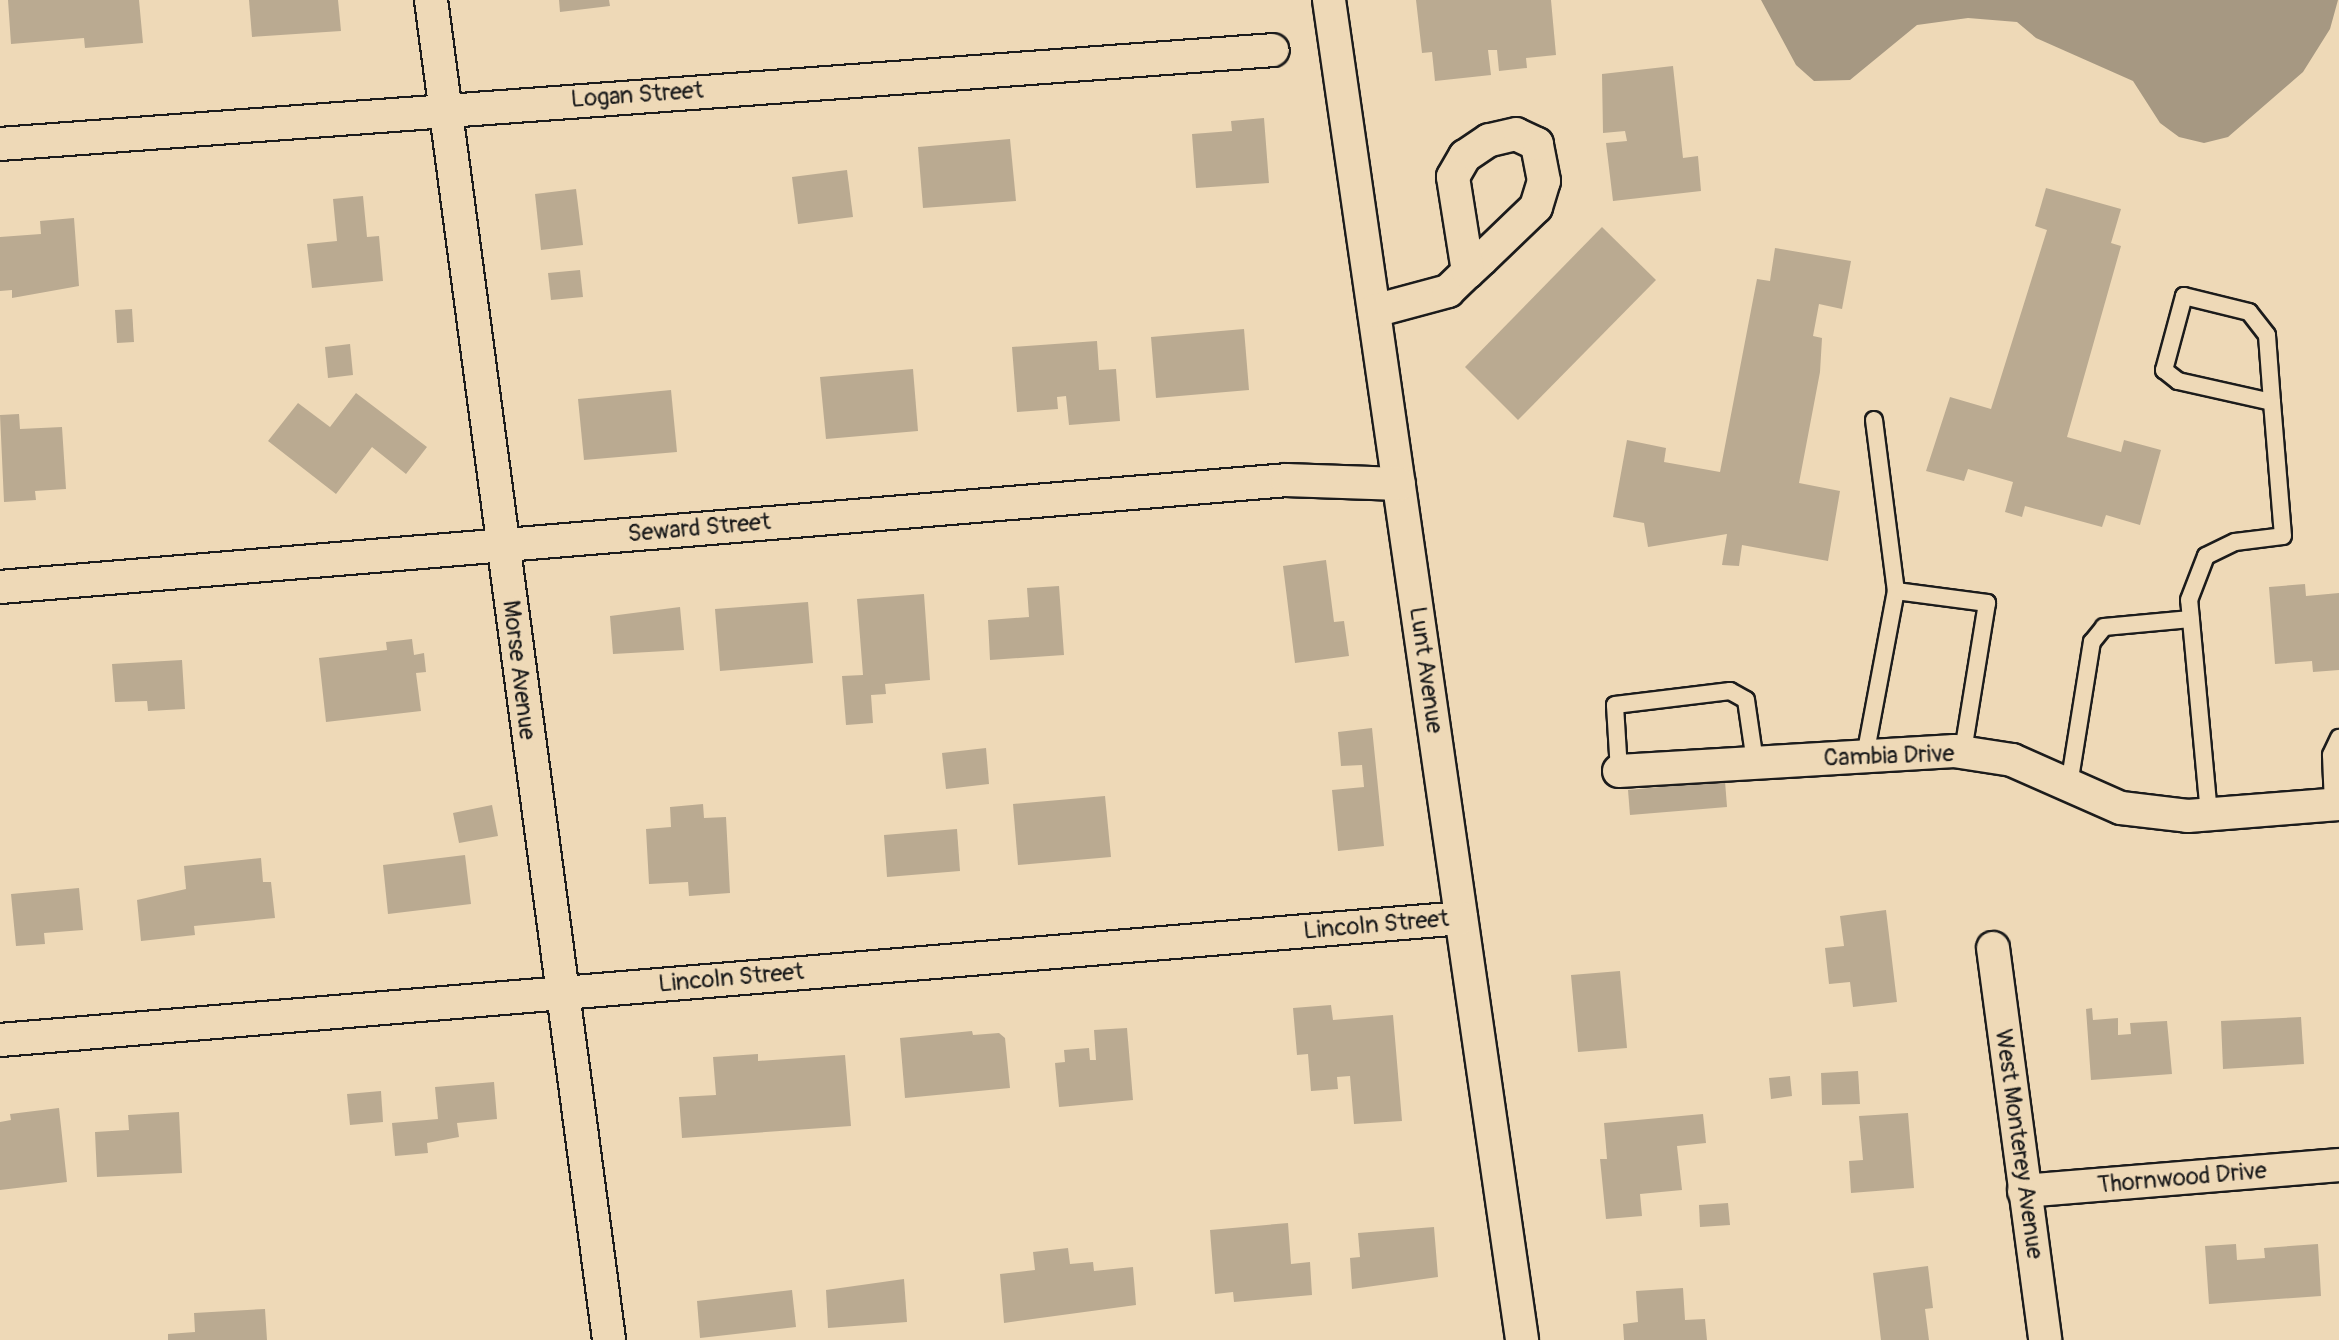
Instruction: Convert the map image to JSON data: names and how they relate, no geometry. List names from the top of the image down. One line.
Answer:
{"streets":{"street":["Logan Street","Seward Street","Morse Avenue","Lunt Avenue","Cambia Drive","Lincoln Street","West Monterey Avenue","Thornwood Drive"]},"crossings":[["Logan Street","Morse Avenue"],["Seward Street","Morse Avenue"],["Seward Street","Lunt Avenue"],["Morse Avenue","Lincoln Street"],["Lunt Avenue","Lincoln Street"],["West Monterey Avenue","Thornwood Drive"]]}
